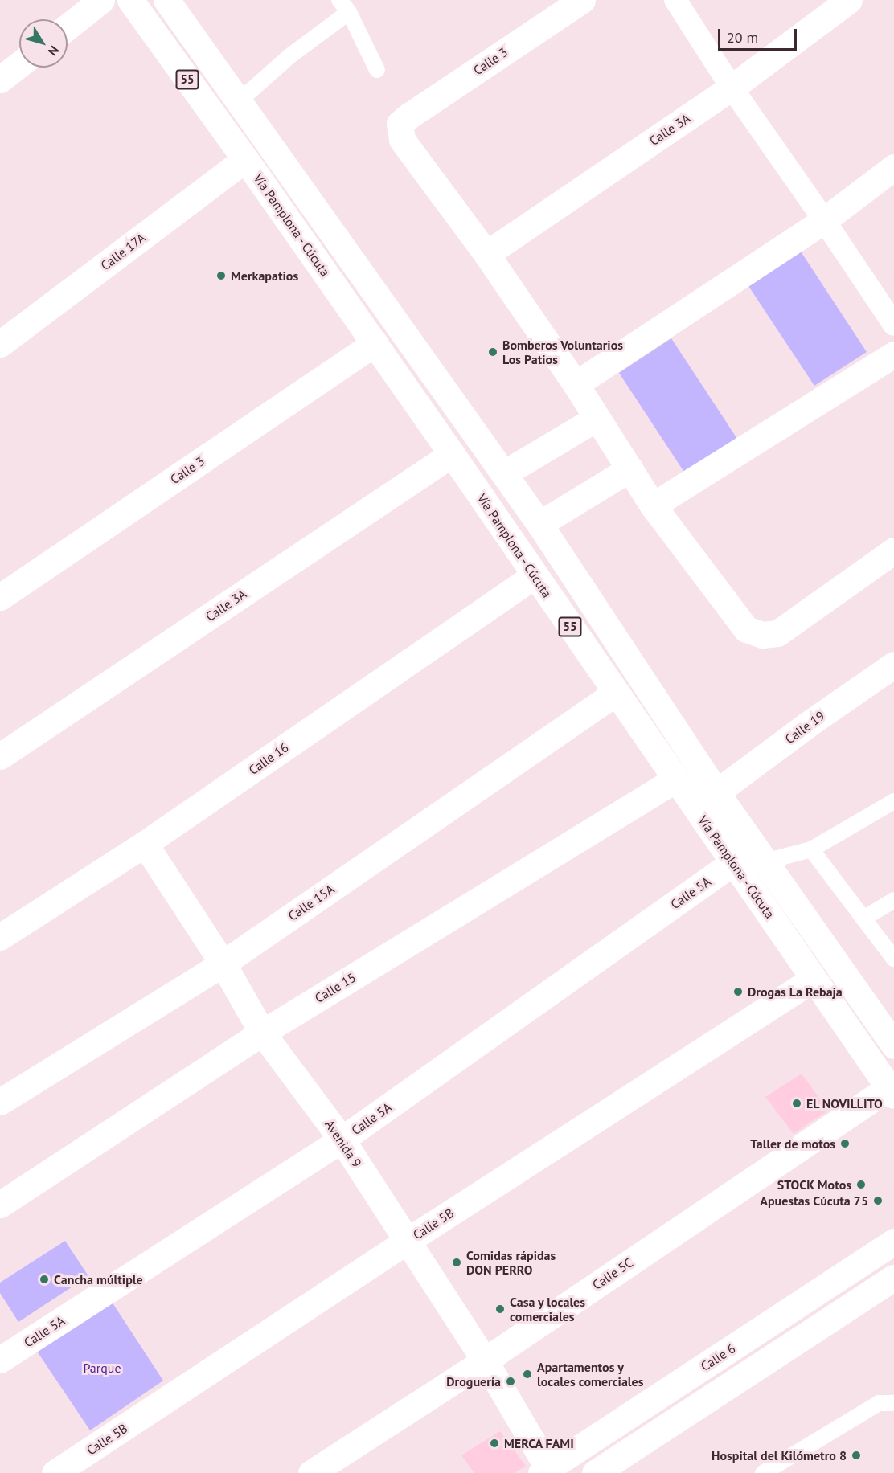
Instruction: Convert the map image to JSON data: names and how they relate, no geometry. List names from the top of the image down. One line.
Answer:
{"streets":{"main road":["Calle 3","55","Calle 3A","Vía Pamplona - Cúcuta","Calle 17A","Calle 19","Calle 16","Calle 5A","Calle 15A","Calle 15","Avenida 9","Calle 5B","Calle 5C","Calle 6"]},"crossings":[["Calle 3","Calle 3A"],["Calle 3","Vía Pamplona - Cúcuta"],["Calle 3A","Vía Pamplona - Cúcuta"],["Vía Pamplona - Cúcuta","Calle 17A"],["Vía Pamplona - Cúcuta","Calle 19"],["Vía Pamplona - Cúcuta","Calle 16"],["Vía Pamplona - Cúcuta","Calle 5A"],["Vía Pamplona - Cúcuta","Calle 15A"],["Vía Pamplona - Cúcuta","Calle 15"],["Vía Pamplona - Cúcuta","Calle 5B"],["Vía Pamplona - Cúcuta","Calle 5C"],["Calle 16","Avenida 9"],["Calle 5A","Avenida 9"],["Calle 15A","Avenida 9"],["Calle 15","Avenida 9"],["Avenida 9","Calle 5B"],["Avenida 9","Calle 5C"],["Avenida 9","Calle 6"]],"parks":["Parque"],"places":["Merkapatios","Bomberos Voluntarios Los Patios","Drogas La Rebaja","EL NOVILLITO","Taller de motos","STOCK Motos","Apuestas Cúcuta 75","Comidas rápidas DON PERRO","Cancha múltiple","Casa y locales comerciales","Apartamentos y locales comerciales","Droguería","MERCA FAMI","Hospital del Kilómetro 8"],"scale_bar":"20 m","north":"bottom right"}
